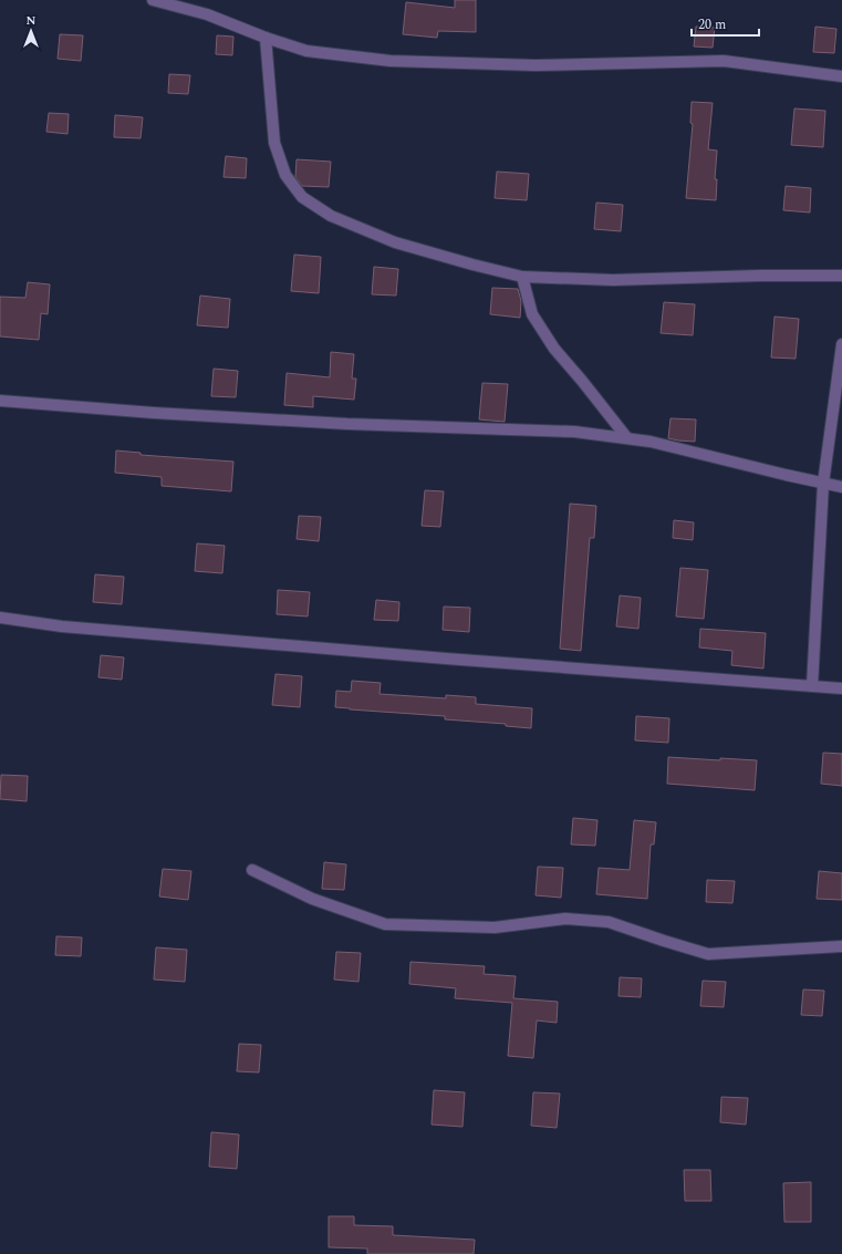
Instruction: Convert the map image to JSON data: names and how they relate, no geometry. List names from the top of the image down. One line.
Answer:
{"scale_bar":"20 m","north":"top"}
